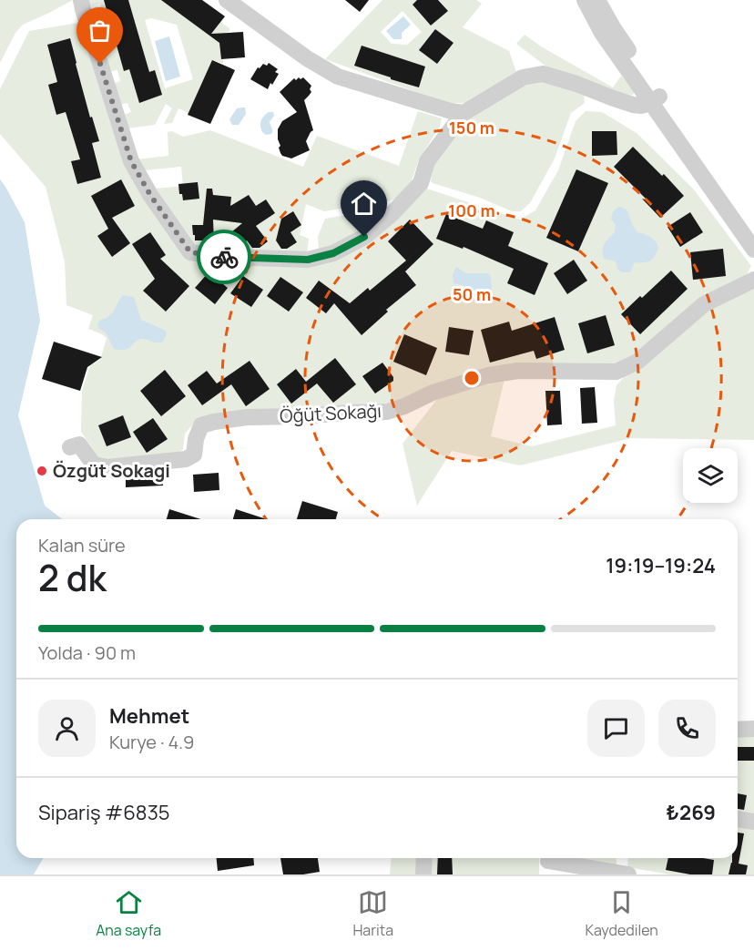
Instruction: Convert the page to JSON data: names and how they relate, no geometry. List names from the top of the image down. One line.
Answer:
{"streets":{"street":["Öğüt Sokağı"]},"places":["Özgüt Sokagi"],"page":{"heading":["2 dk","Kalan süre","19:19–19:24"],"panel":["Mehmet","Kurye · 4.9","Sipariş #6835","₺269"],"bar":"Yolda · 90 m","tabs":["Ana sayfa","Harita","Kaydedilen"]},"rings":["150 m","100 m","50 m"]}
